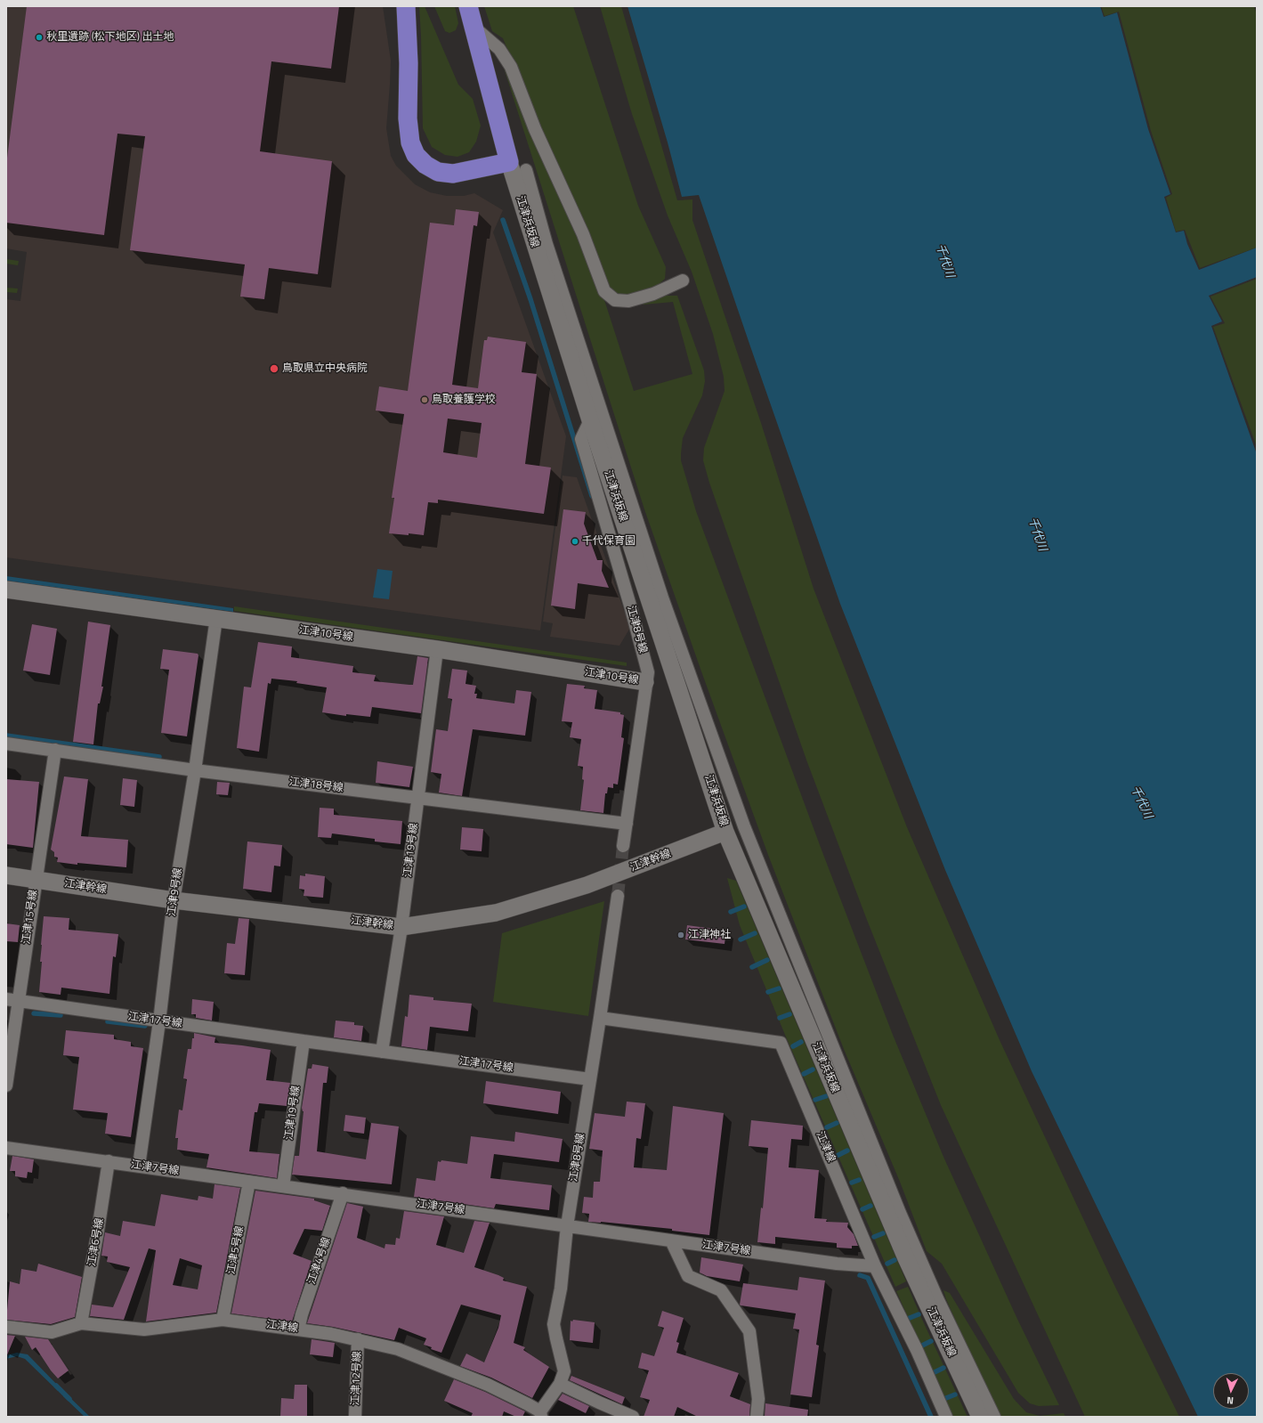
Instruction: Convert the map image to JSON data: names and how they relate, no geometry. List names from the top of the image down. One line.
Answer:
{"streets":{"street":["江津浜坂線","江津8号線","江津10号線","江津18号線","江津19号線","江津幹線","江津9号線","江津15号線","江津17号線","江津線","江津7号線","江津6号線","江津5号線","江津4号線","江津12号線"]},"crossings":[["江津浜坂線","江津8号線"],["江津浜坂線","江津幹線"],["江津8号線","江津10号線"],["江津8号線","江津18号線"],["江津8号線","江津17号線"],["江津8号線","江津線"],["江津8号線","江津7号線"],["江津10号線","江津19号線"],["江津10号線","江津9号線"],["江津18号線","江津19号線"],["江津18号線","江津9号線"],["江津18号線","江津15号線"],["江津19号線","江津幹線"],["江津19号線","江津17号線"],["江津19号線","江津7号線"],["江津幹線","江津9号線"],["江津幹線","江津15号線"],["江津9号線","江津17号線"],["江津9号線","江津7号線"],["江津15号線","江津17号線"],["江津線","江津7号線"],["江津線","江津6号線"],["江津線","江津5号線"],["江津線","江津4号線"],["江津線","江津12号線"],["江津7号線","江津6号線"],["江津7号線","江津5号線"],["江津7号線","江津4号線"]],"water":["千代川"],"places":["秋里遺跡 (松下地区) 出土地","鳥取県立中央病院","鳥取養護学校","千代保育園","江津神社"],"north":"bottom"}
